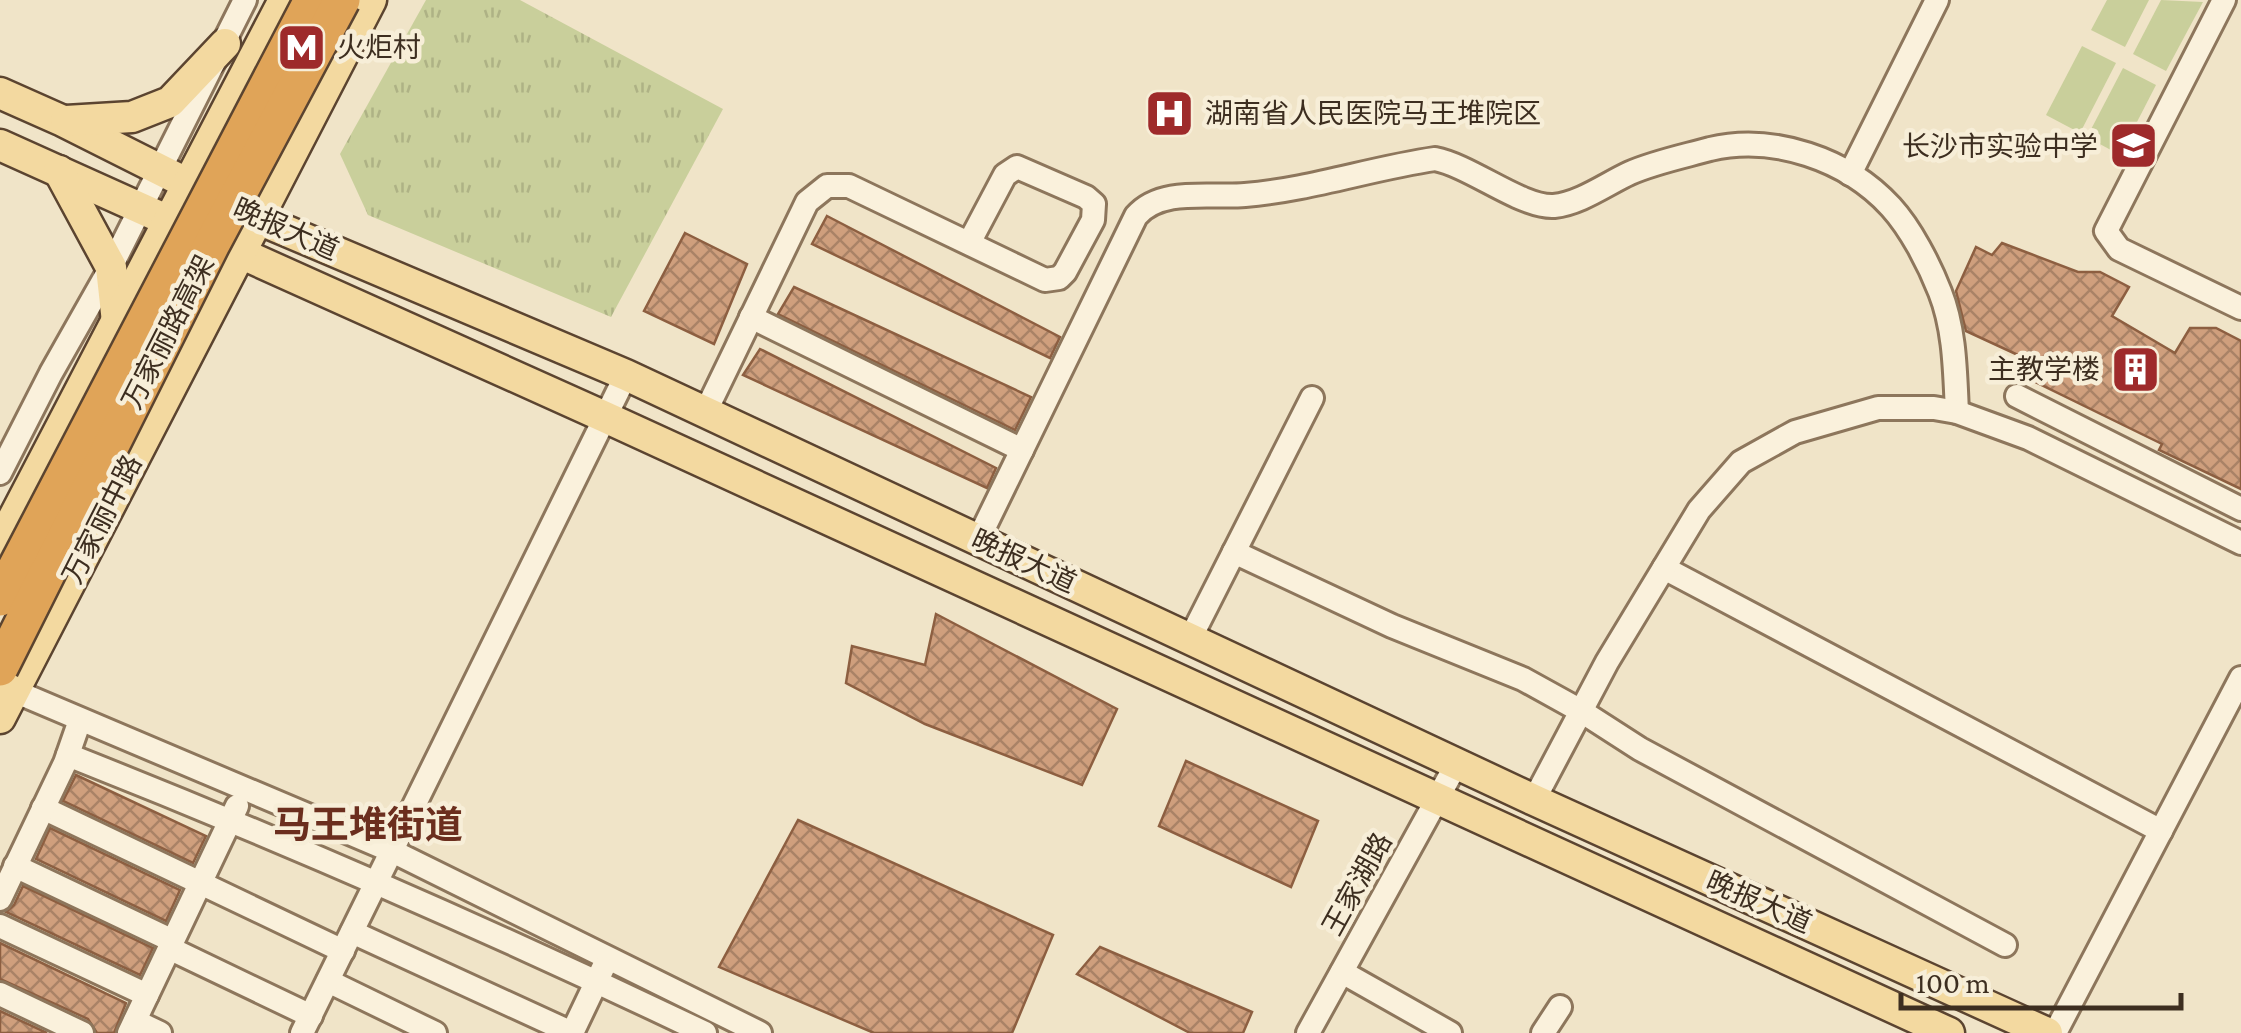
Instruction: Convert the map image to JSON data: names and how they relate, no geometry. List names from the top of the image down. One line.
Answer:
{"streets":{"highway":["万家丽路高架"],"main road":["晚报大道","万家丽中路"],"street":["王家湖路"]},"crossings":[["晚报大道","万家丽中路"],["晚报大道","王家湖路"],["万家丽路高架","万家丽中路"]],"districts":["马王堆街道"],"places":{"metro station":["火炬村"],"hospital":["湖南省人民医院马王堆院区"],"school or university":["长沙市实验中学"],"building":["主教学楼"]},"scale_bar":"100 m"}
